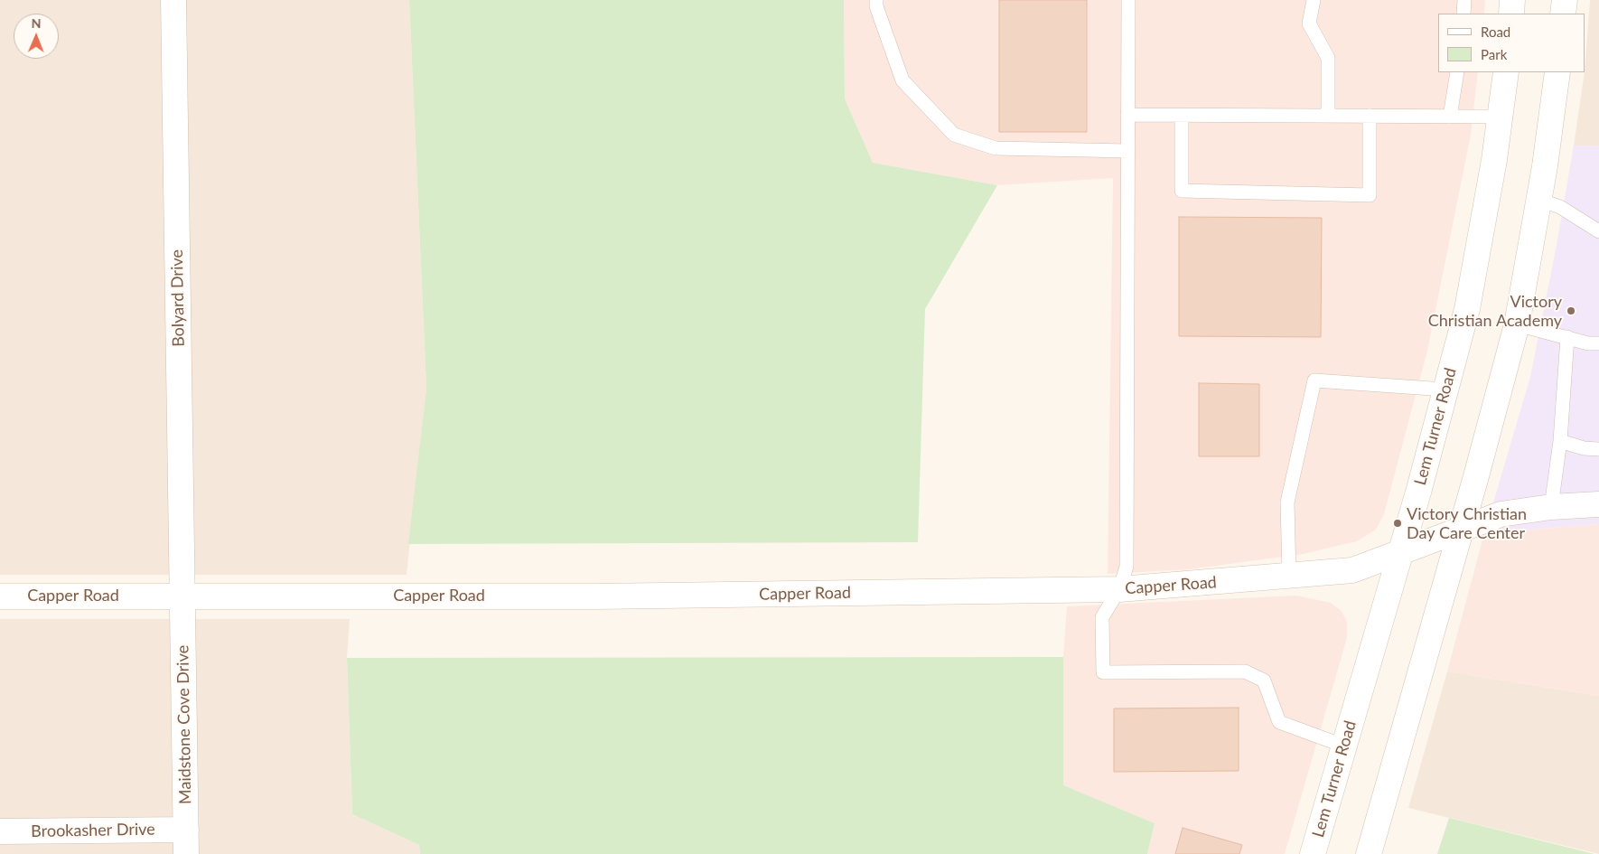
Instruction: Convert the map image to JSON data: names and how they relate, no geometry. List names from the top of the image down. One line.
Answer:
{"streets":{"street":["Bolyard Drive","Lem Turner Road","Capper Road","Maidstone Cove Drive","Brookasher Drive"]},"crossings":[["Bolyard Drive","Capper Road"],["Bolyard Drive","Maidstone Cove Drive"],["Lem Turner Road","Capper Road"],["Capper Road","Maidstone Cove Drive"],["Maidstone Cove Drive","Brookasher Drive"]],"places":["Victory Christian Academy","Victory Christian Day Care Center"],"legend":["Road","Park"],"north":"top"}
